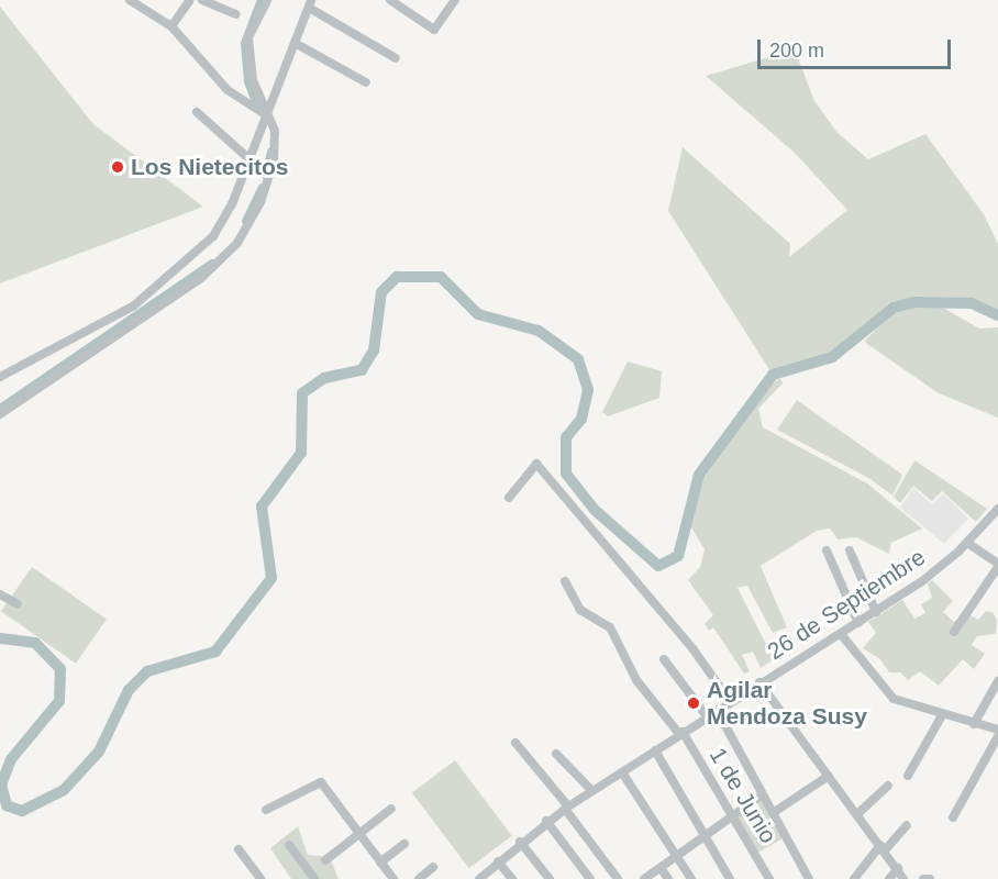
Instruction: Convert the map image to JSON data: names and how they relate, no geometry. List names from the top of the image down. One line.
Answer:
{"streets":{"street":["26 de Septiembre","1 de Junio"]},"crossings":[["26 de Septiembre","1 de Junio"]],"places":["Los Nietecitos","Agilar Mendoza Susy"],"scale_bar":"200 m"}
